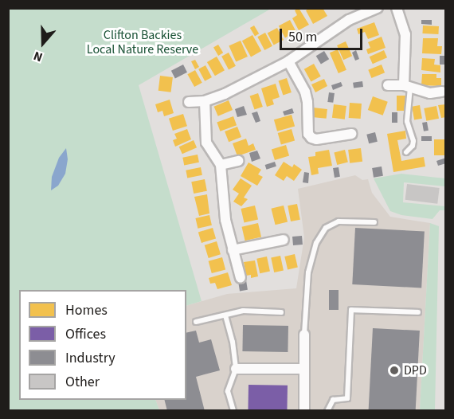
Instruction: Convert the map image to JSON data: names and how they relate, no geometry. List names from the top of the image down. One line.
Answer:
{"parks":["Clifton Backies Local Nature Reserve"],"places":["DPD"],"legend":["Homes","Offices","Industry","Other"],"scale_bar":"50 m","north":"bottom"}
